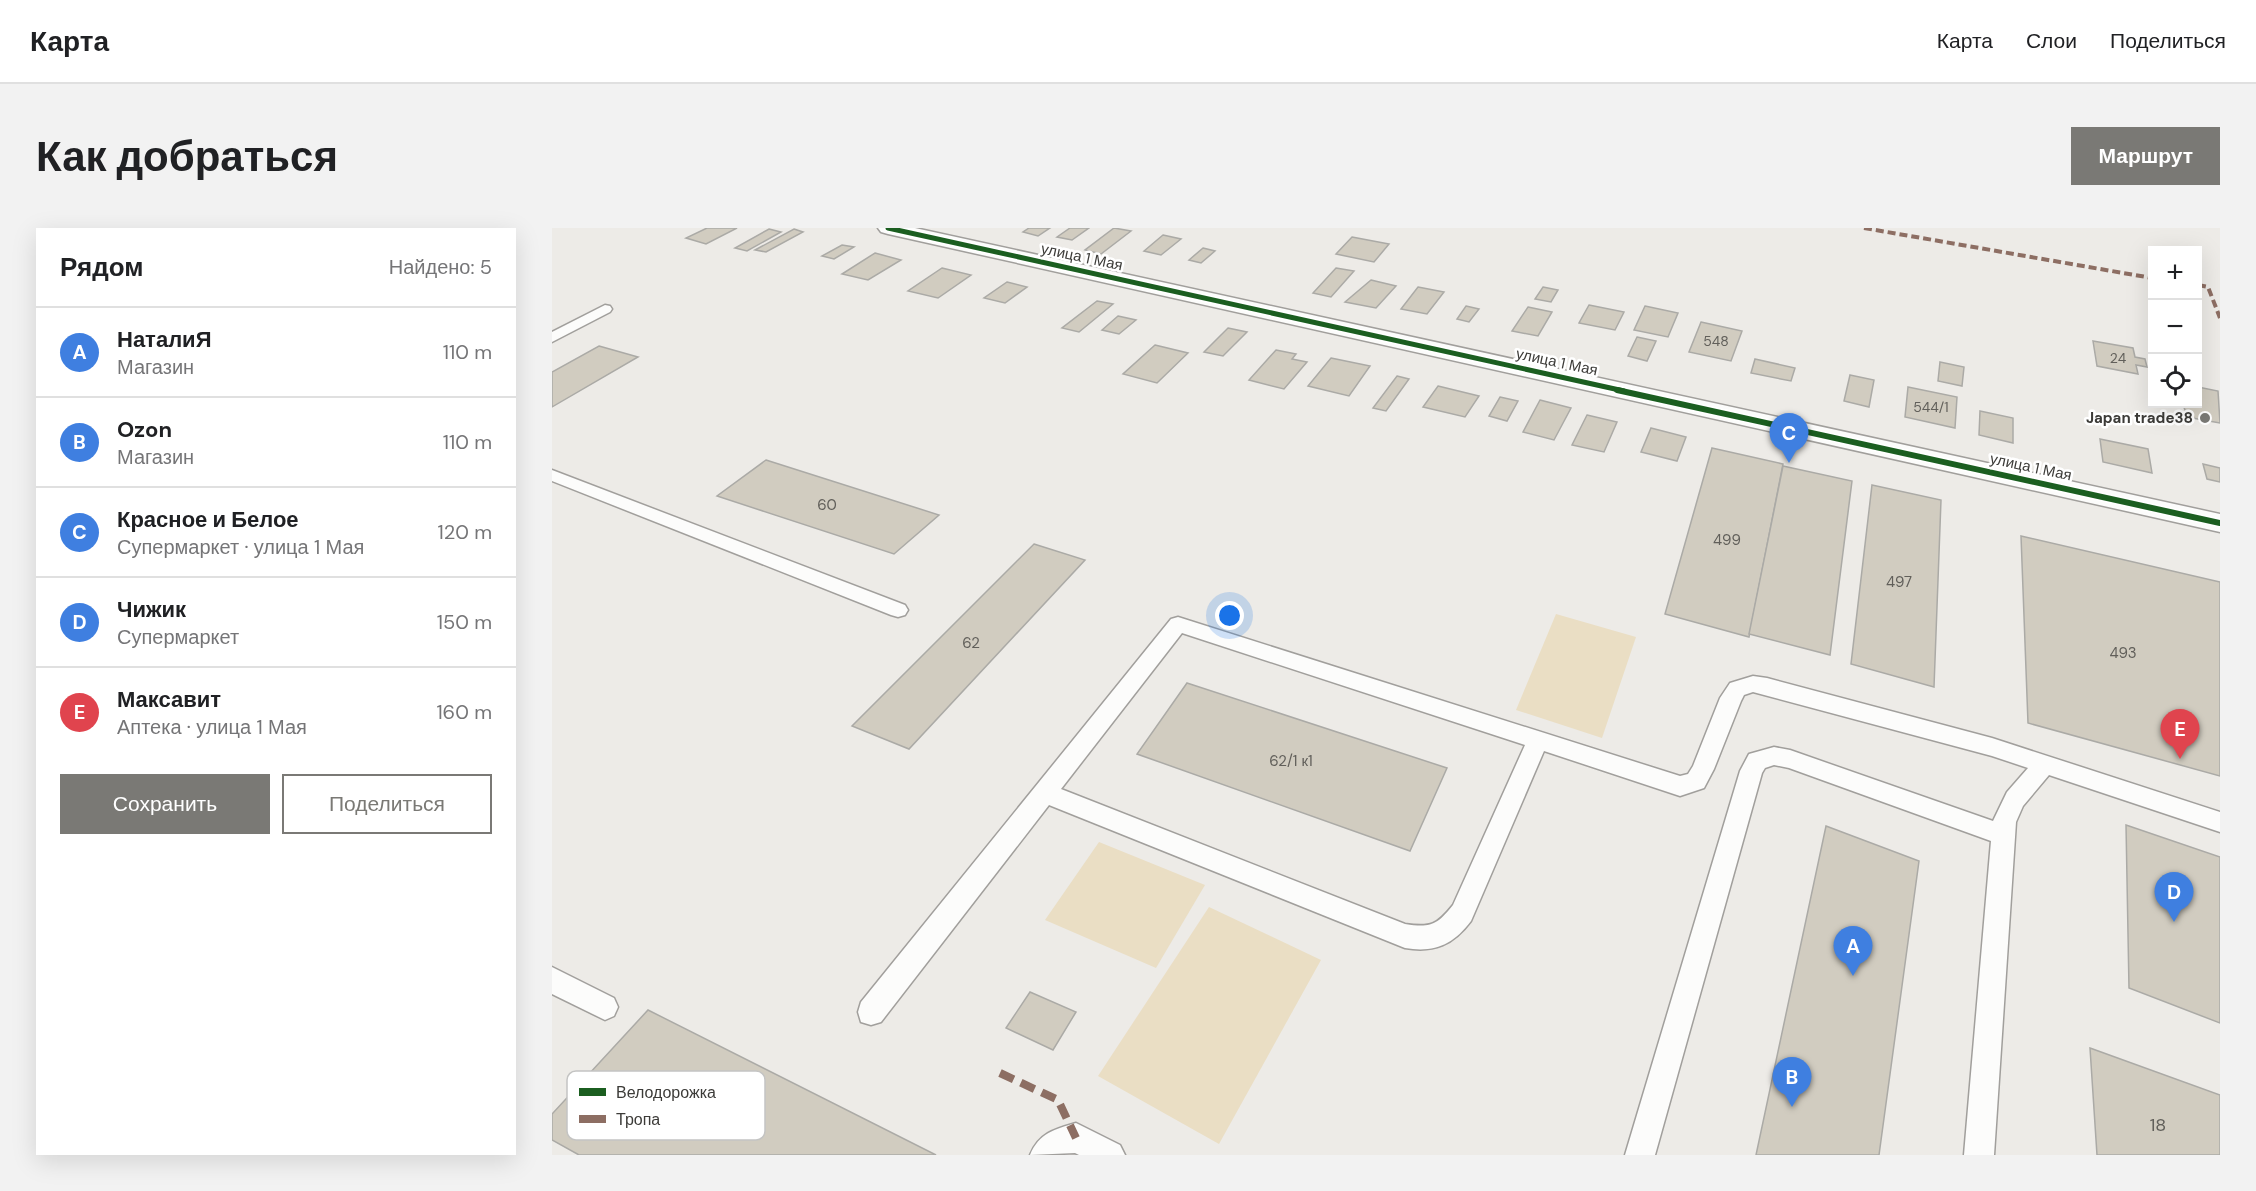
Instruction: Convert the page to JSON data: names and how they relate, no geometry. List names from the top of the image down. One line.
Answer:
{"streets":{"street":["улица 1 Мая"]},"places":["Japan trade38"],"house_numbers":["548","24","544/1","60","499","497","62","493","62/1 к1","18"],"legend":["Велодорожка","Тропа"],"page":{"header":"Карта","nav":["Карта","Слои","Поделиться"],"buttons":["Маршрут",["Сохранить","Поделиться"]],"title":"Как добраться","heading":["Рядом","Найдено: 5"],"map_buttons":["+","−"],"list":[{"mark":"A","name":"НаталиЯ","note":"Магазин","value":"110 m"},{"mark":"B","name":"Ozon","note":"Магазин","value":"110 m"},{"mark":"C","name":"Красное и Белое","note":"Супермаркет · улица 1 Мая","value":"120 m"},{"mark":"D","name":"Чижик","note":"Супермаркет","value":"150 m"},{"mark":"E","name":"Максавит","note":"Аптека · улица 1 Мая","value":"160 m"}],"pins":["C","E","D","A","B"]}}
